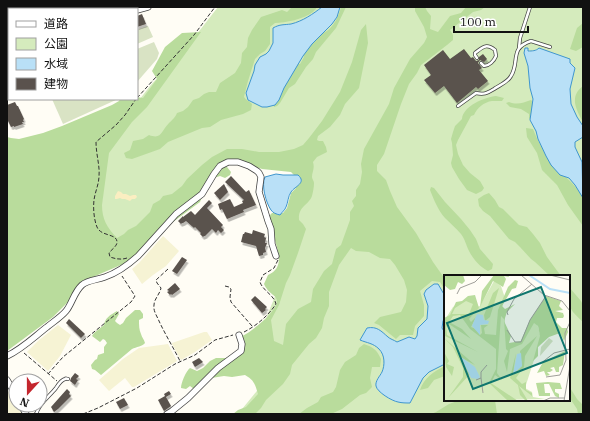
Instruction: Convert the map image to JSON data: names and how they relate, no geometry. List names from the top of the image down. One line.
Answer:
{"legend":["道路","公園","水域","建物"],"scale_bar":"100 m","north":"bottom"}
